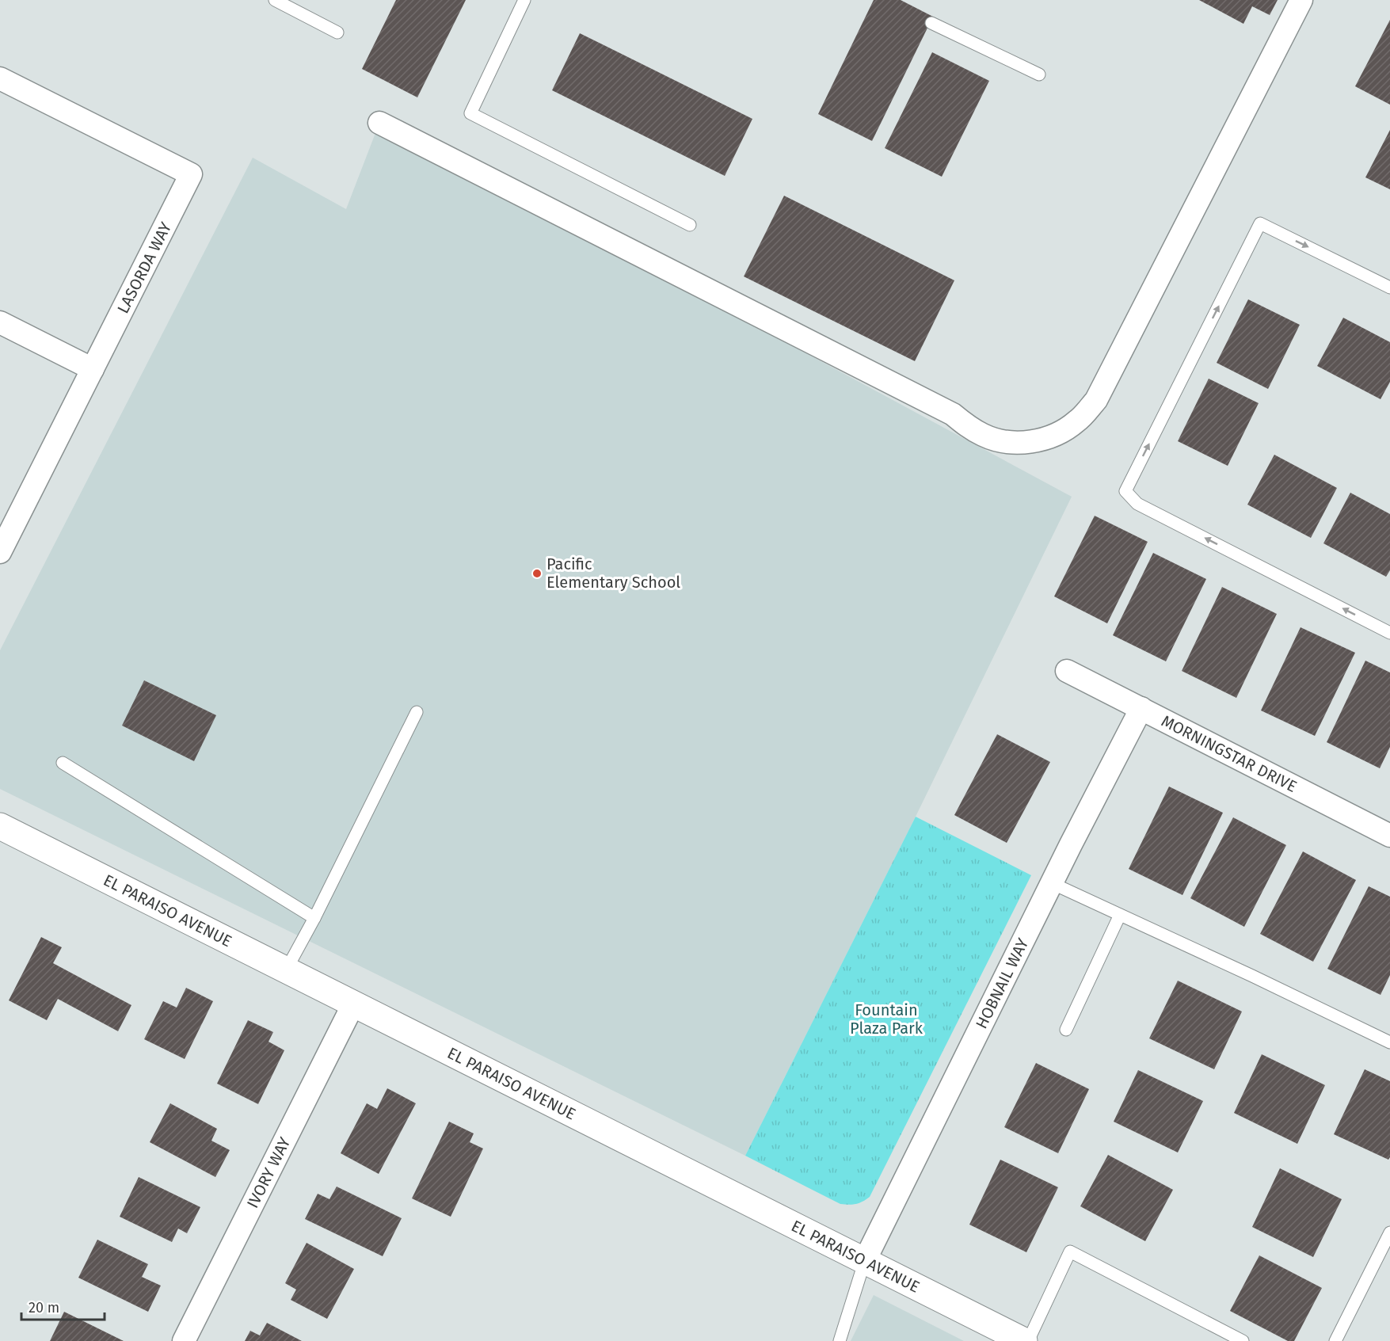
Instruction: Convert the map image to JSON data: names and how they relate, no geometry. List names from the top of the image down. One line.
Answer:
{"streets":{"street":["LASORDA WAY","MORNINGSTAR DRIVE","EL PARAISO AVENUE","HOBNAIL WAY","IVORY WAY"]},"crossings":[["MORNINGSTAR DRIVE","HOBNAIL WAY"],["EL PARAISO AVENUE","HOBNAIL WAY"],["EL PARAISO AVENUE","IVORY WAY"]],"parks":["Fountain Plaza Park"],"places":["Pacific Elementary School"],"scale_bar":"20 m"}
